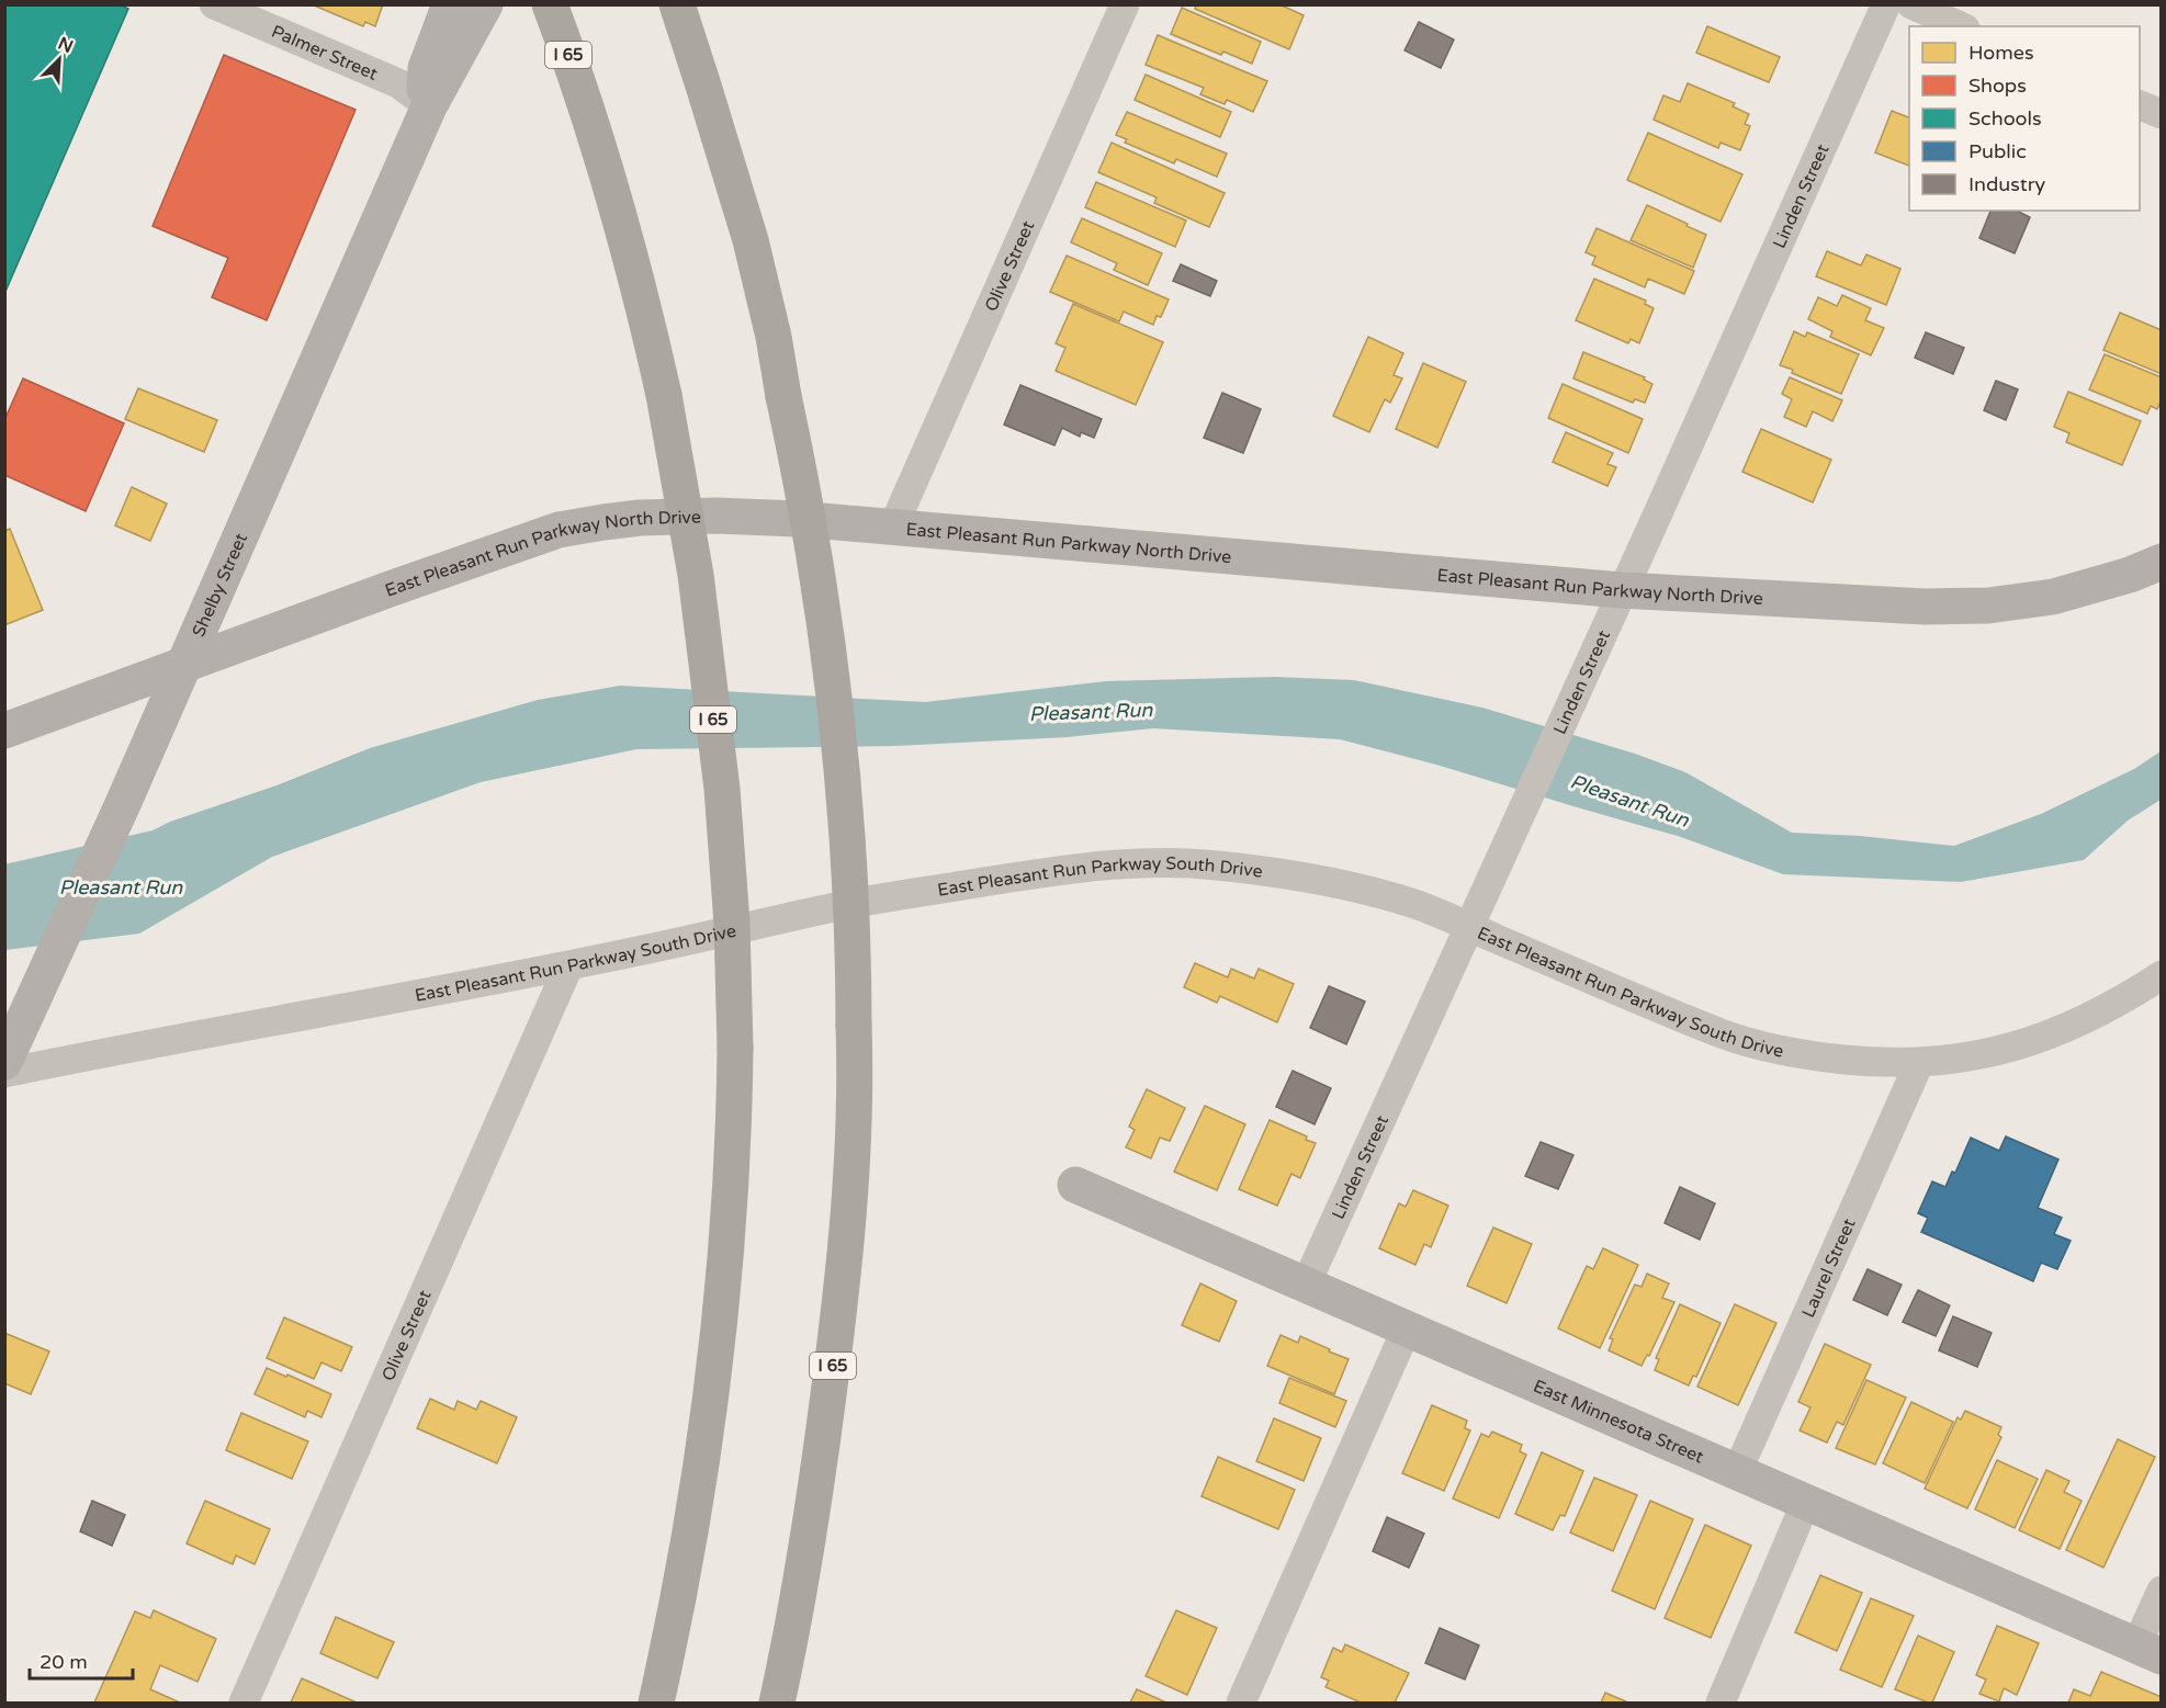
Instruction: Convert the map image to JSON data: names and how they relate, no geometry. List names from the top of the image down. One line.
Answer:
{"streets":{"highway":["I 65"],"street":["Palmer Street","Linden Street","Olive Street","East Pleasant Run Parkway North Drive","Shelby Street","East Pleasant Run Parkway South Drive","Laurel Street","East Minnesota Street"]},"crossings":[["Palmer Street","Shelby Street"],["Linden Street","East Pleasant Run Parkway North Drive"],["Linden Street","East Pleasant Run Parkway South Drive"],["Linden Street","East Minnesota Street"],["Olive Street","East Pleasant Run Parkway North Drive"],["Olive Street","East Pleasant Run Parkway South Drive"],["East Pleasant Run Parkway North Drive","Shelby Street"],["East Pleasant Run Parkway South Drive","Laurel Street"],["Laurel Street","East Minnesota Street"]],"water":["Pleasant Run"],"legend":["Homes","Shops","Schools","Public","Industry"],"scale_bar":"20 m","north":"top right"}
